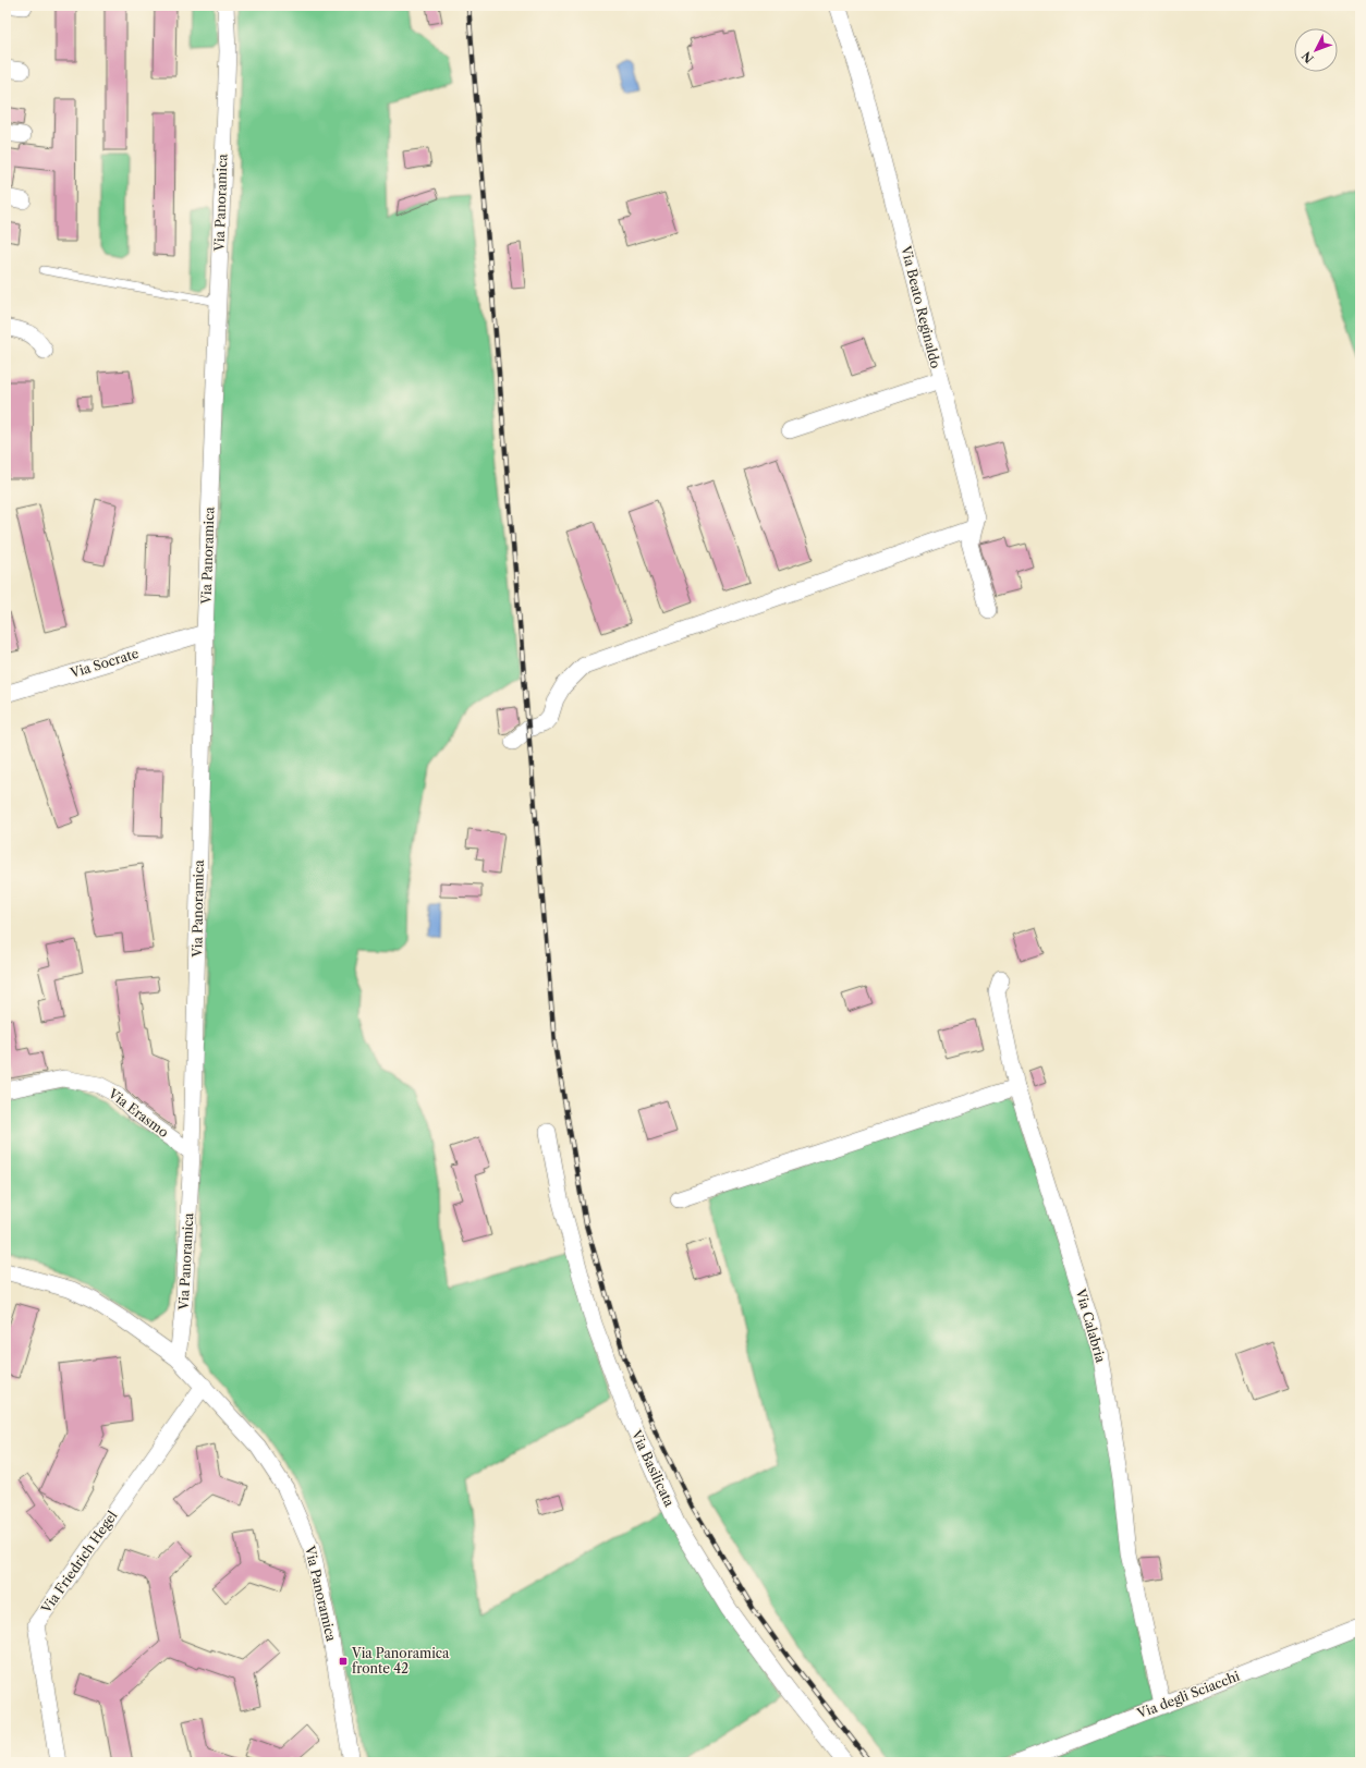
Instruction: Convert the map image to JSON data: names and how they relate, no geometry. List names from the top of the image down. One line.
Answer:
{"streets":{"street":["Via Panoramica","Via Beato Reginaldo","Via Socrate","Via Erasmo","Via Calabria","Via Basilicata","Via Friedrich Hegel","Via degli Sciacchi"]},"crossings":[["Via Panoramica","Via Socrate"],["Via Panoramica","Via Erasmo"],["Via Panoramica","Via Friedrich Hegel"],["Via Calabria","Via degli Sciacchi"]],"places":{"transit":["Via Panoramica fronte 42"]},"north":"bottom left"}
